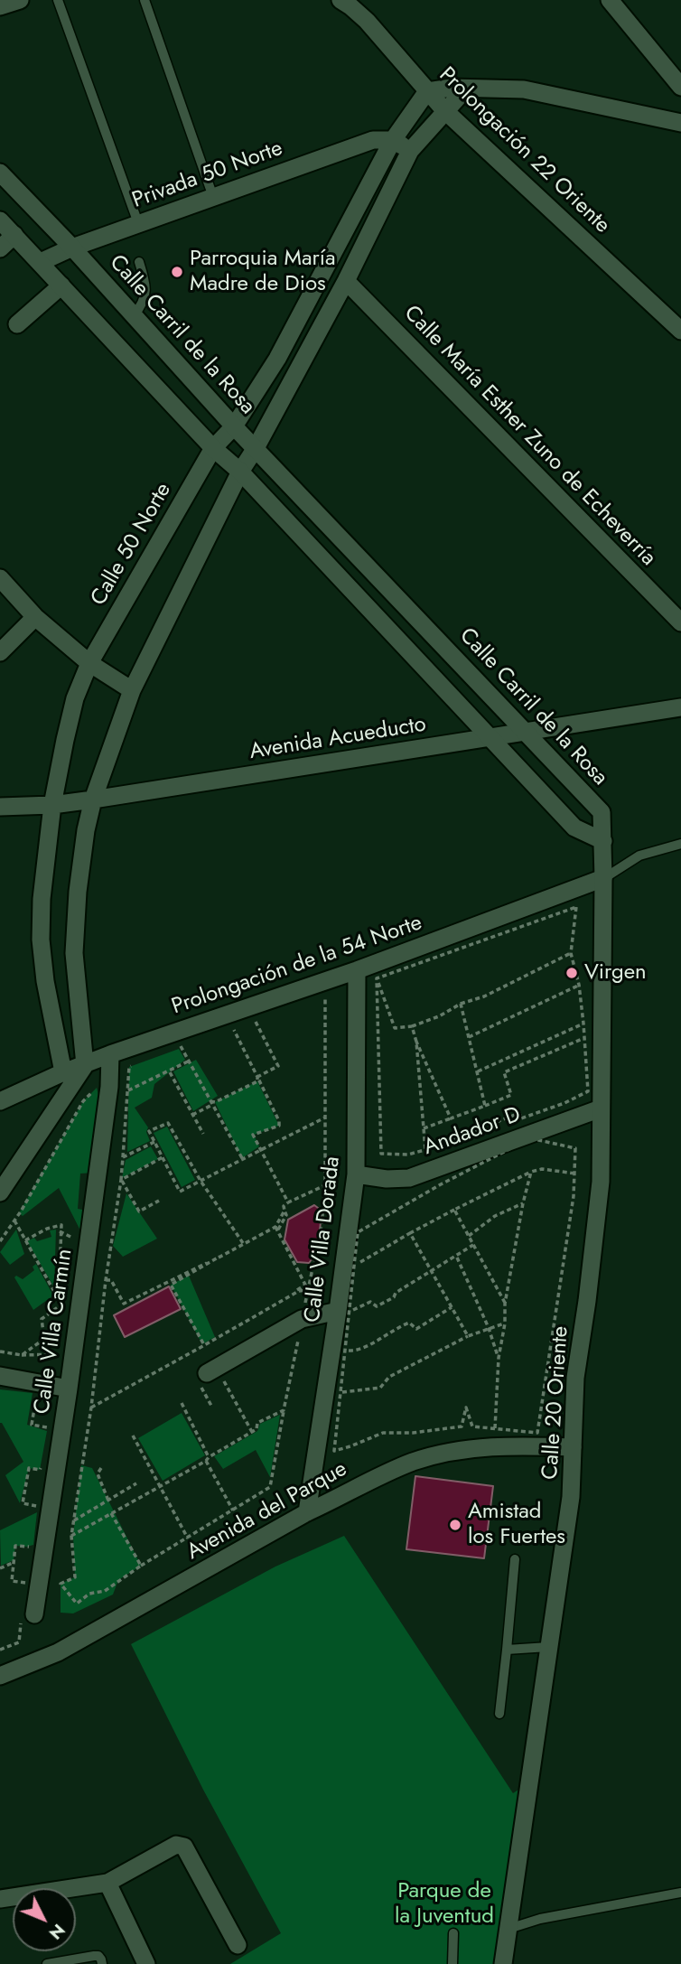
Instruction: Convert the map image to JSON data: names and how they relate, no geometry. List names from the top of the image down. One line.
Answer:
{"streets":{"street":["Prolongación 22 Oriente","Privada 50 Norte","Calle Carril de la Rosa","Calle María Esther Zuno de Echeverría","Calle 50 Norte","Avenida Acueducto","Prolongación de la 54 Norte","Andador D","Calle Villa Dorada","Calle Villa Carmín","Calle 20 Oriente","Avenida del Parque"]},"crossings":[["Prolongación 22 Oriente","Calle 50 Norte"],["Privada 50 Norte","Calle Carril de la Rosa"],["Privada 50 Norte","Calle 50 Norte"],["Calle Carril de la Rosa","Calle 50 Norte"],["Calle Carril de la Rosa","Avenida Acueducto"],["Calle Carril de la Rosa","Calle 20 Oriente"],["Calle 50 Norte","Avenida Acueducto"],["Calle 50 Norte","Prolongación de la 54 Norte"],["Prolongación de la 54 Norte","Calle Villa Dorada"],["Prolongación de la 54 Norte","Calle Villa Carmín"],["Prolongación de la 54 Norte","Calle 20 Oriente"],["Andador D","Calle Villa Dorada"],["Andador D","Calle 20 Oriente"],["Calle Villa Dorada","Avenida del Parque"],["Calle 20 Oriente","Avenida del Parque"]],"parks":["Parque de la Juventud"],"places":["Parroquia María Madre de Dios","Virgen","Amistad los Fuertes"],"north":"bottom right"}
